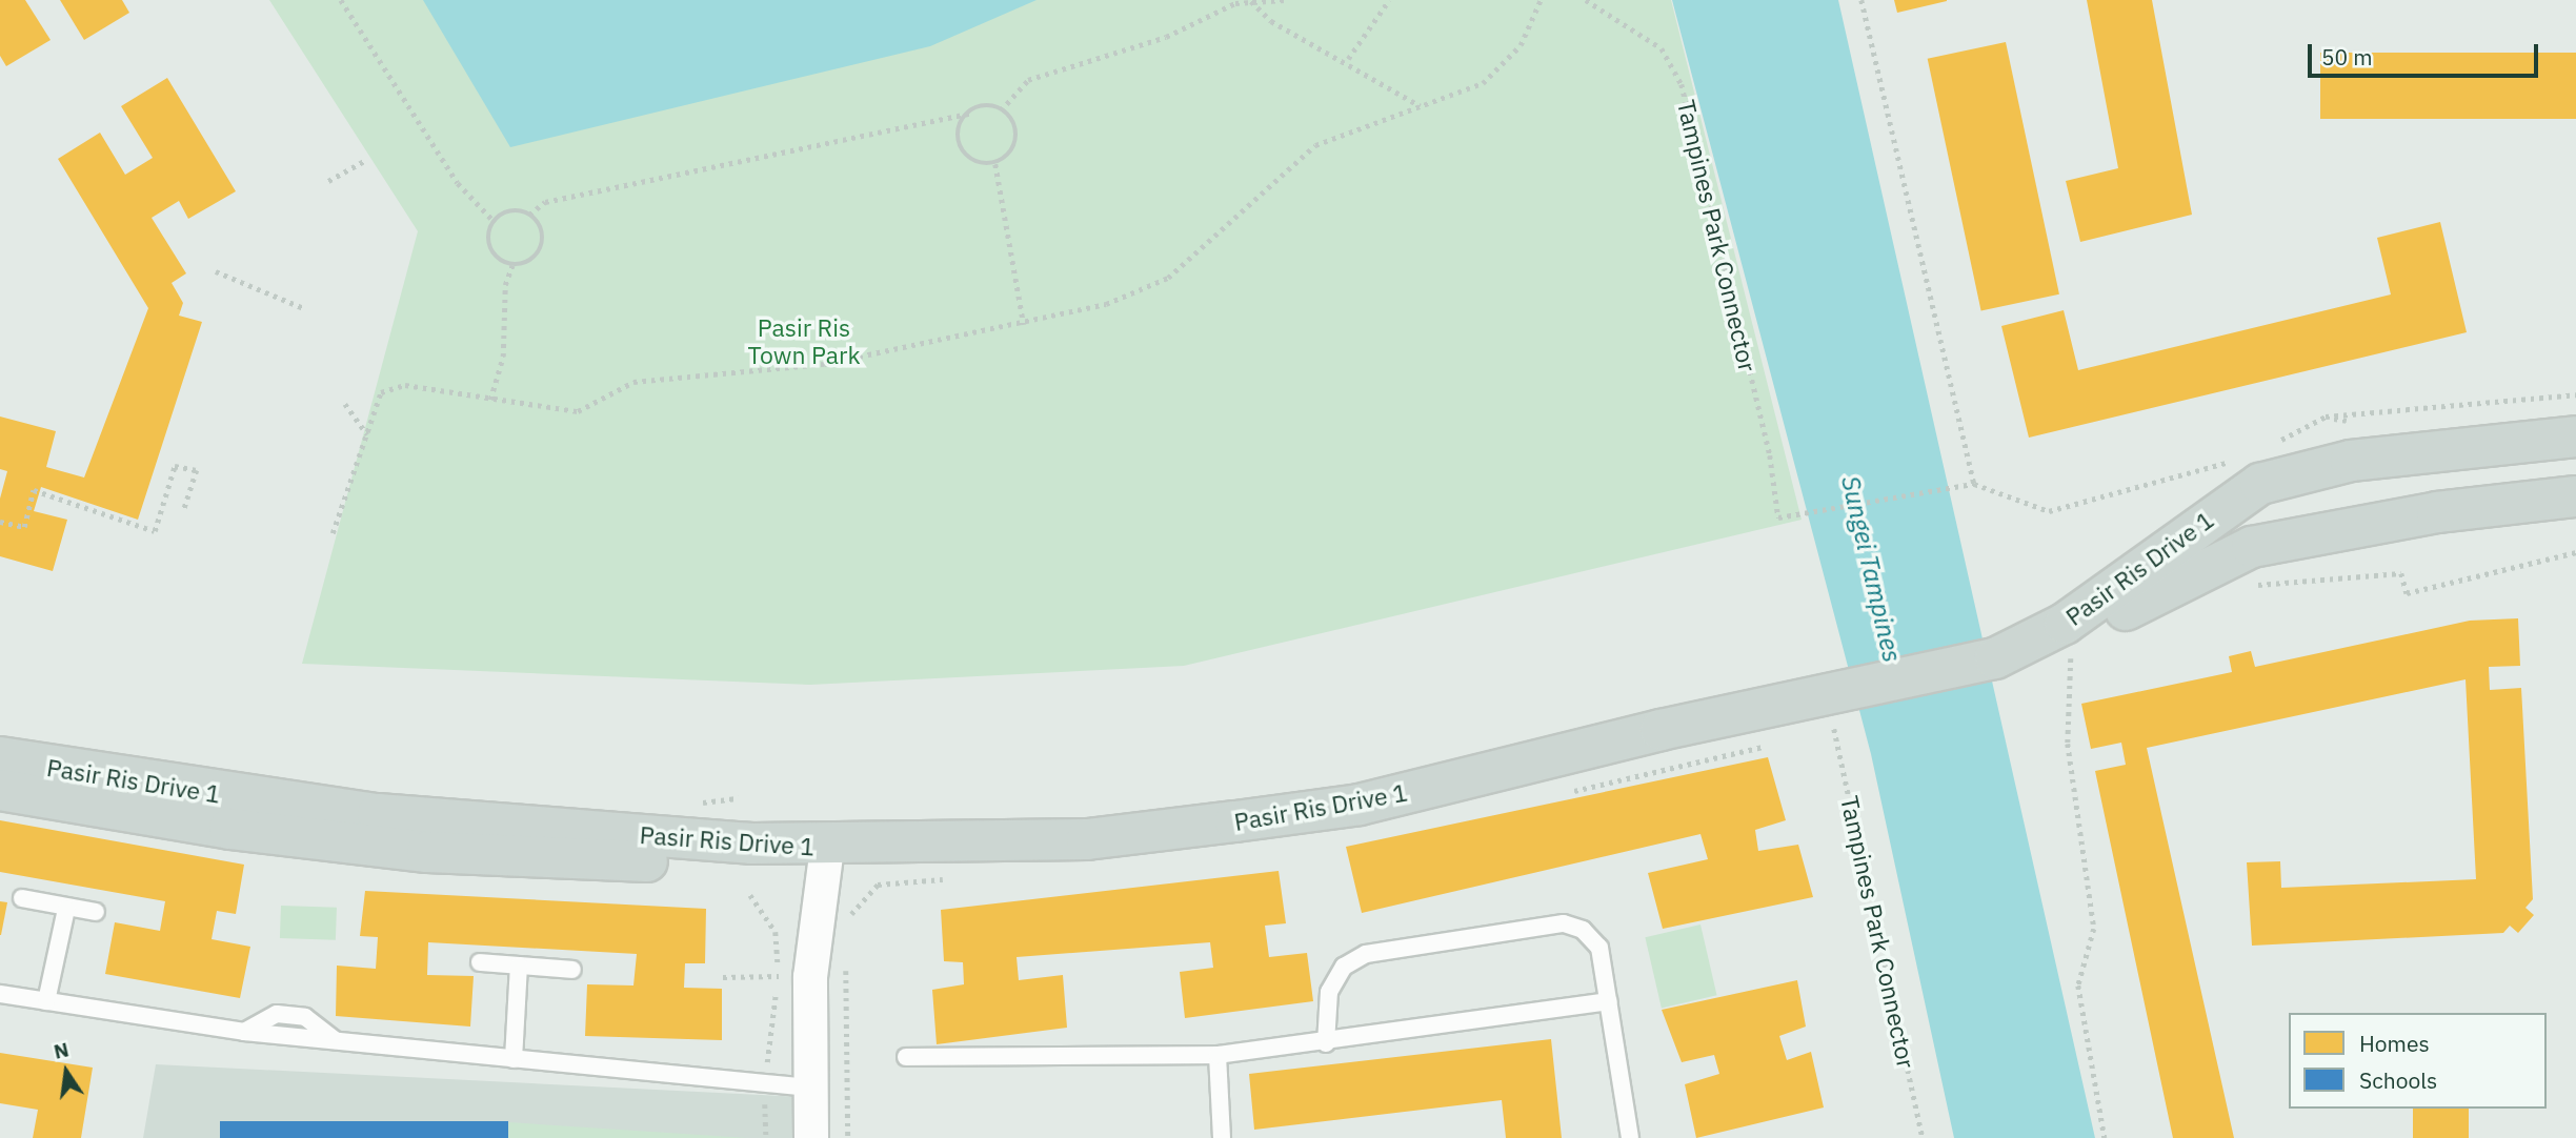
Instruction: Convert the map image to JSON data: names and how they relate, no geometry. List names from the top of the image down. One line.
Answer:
{"streets":{"main road":["Pasir Ris Drive 1"],"path":["Tampines Park Connector"]},"crossings":[["Tampines Park Connector","Pasir Ris Drive 1"]],"water":["Sungei Tampines"],"parks":["Pasir Ris Town Park"],"legend":["Homes","Schools"],"scale_bar":"50 m","north":"top"}
